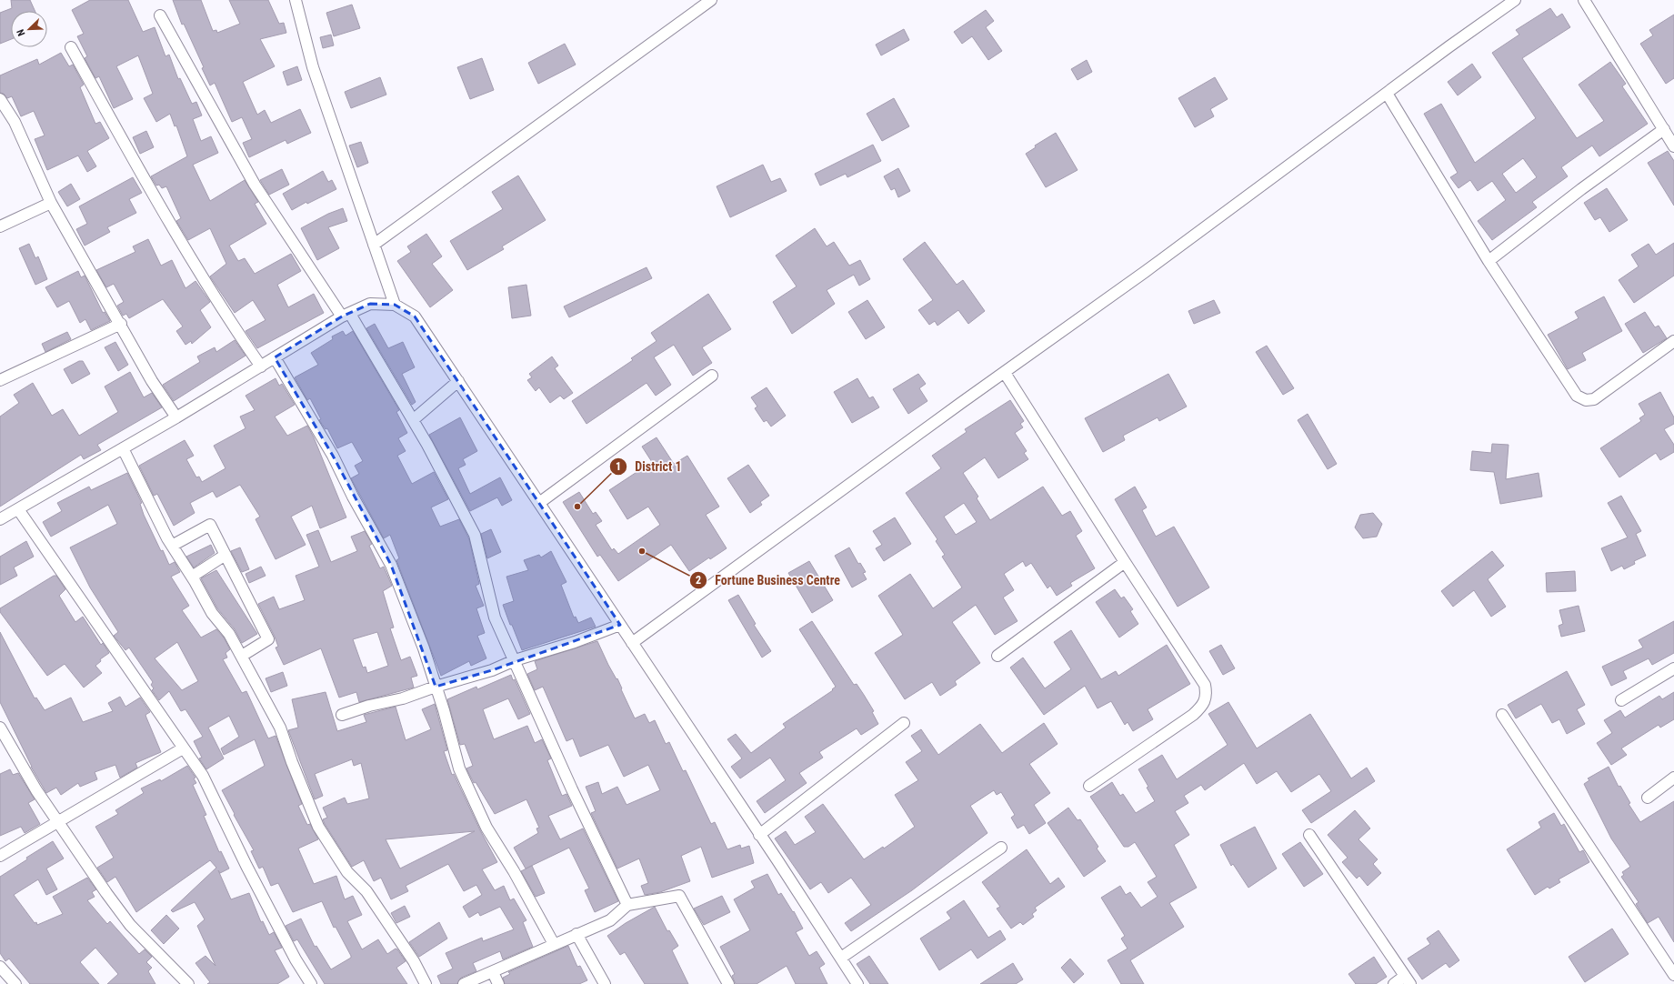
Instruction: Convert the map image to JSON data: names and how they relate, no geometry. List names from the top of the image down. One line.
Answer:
{"places":["District 1","Fortune Business Centre"],"north":"bottom left"}
